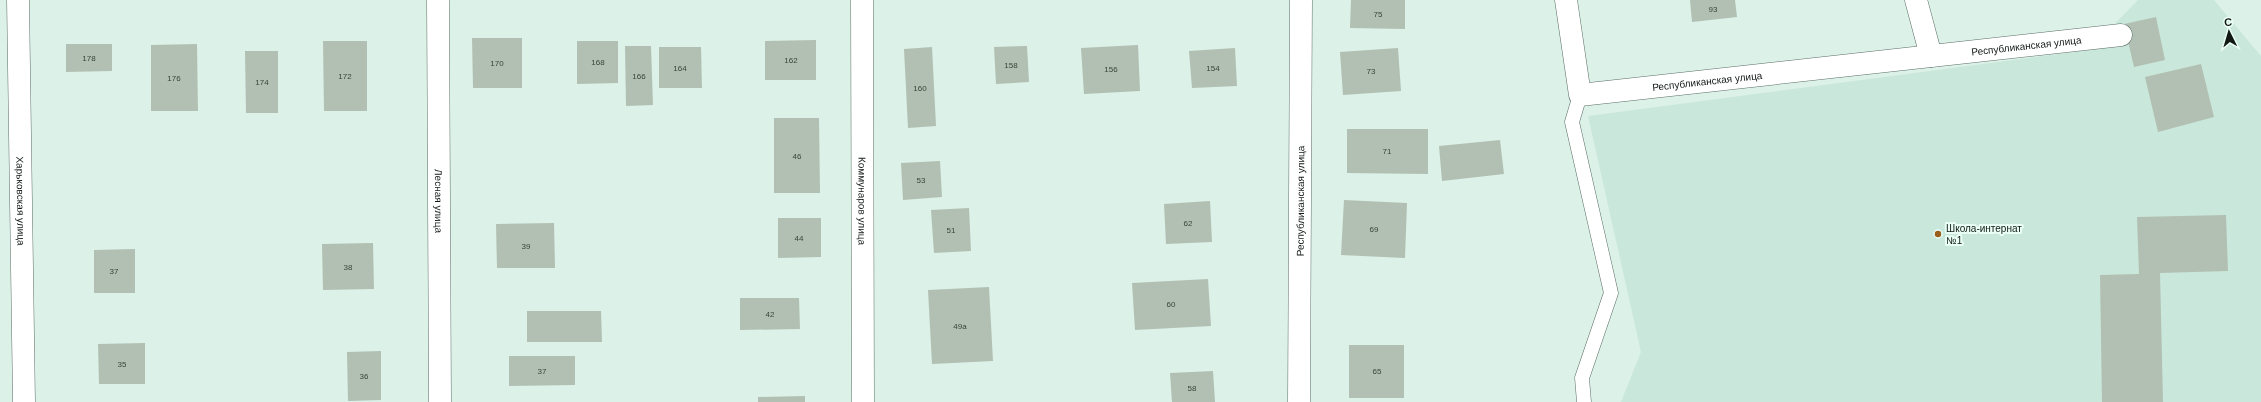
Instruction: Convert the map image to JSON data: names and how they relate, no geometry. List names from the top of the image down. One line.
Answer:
{"streets":{"street":["Республиканская улица","Харьковская улица","Лесная улица","Коммунаров улица"]},"places":["Школа-интернат №1"],"house_numbers":["93","75","178","162","168","170","158","164","154","156","73","172","166","176","174","160","71","46","53","62","69","51","44","39","38","37","60","42","49a","35","37","65","36","58"],"north":"top"}
